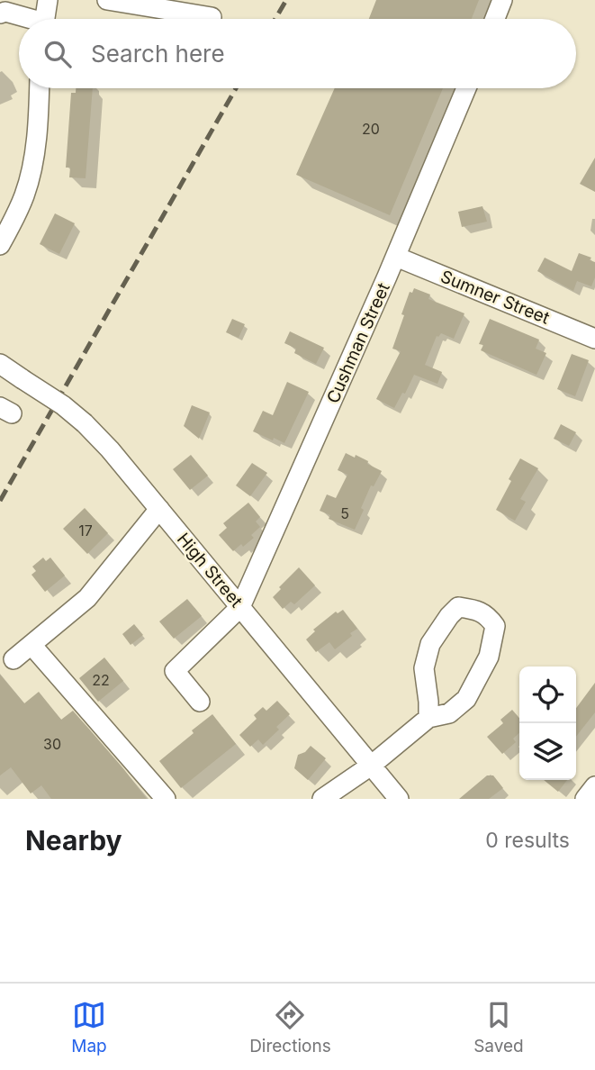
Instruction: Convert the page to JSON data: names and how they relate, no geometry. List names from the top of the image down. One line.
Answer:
{"streets":{"street":["Sumner Street","Cushman Street","High Street"]},"crossings":[["Sumner Street","Cushman Street"],["Cushman Street","High Street"]],"house_numbers":["20","5","17","22","30"],"page":{"search":"Search here","heading":["Nearby","0 results"],"nav":["Map","Directions","Saved"]}}
